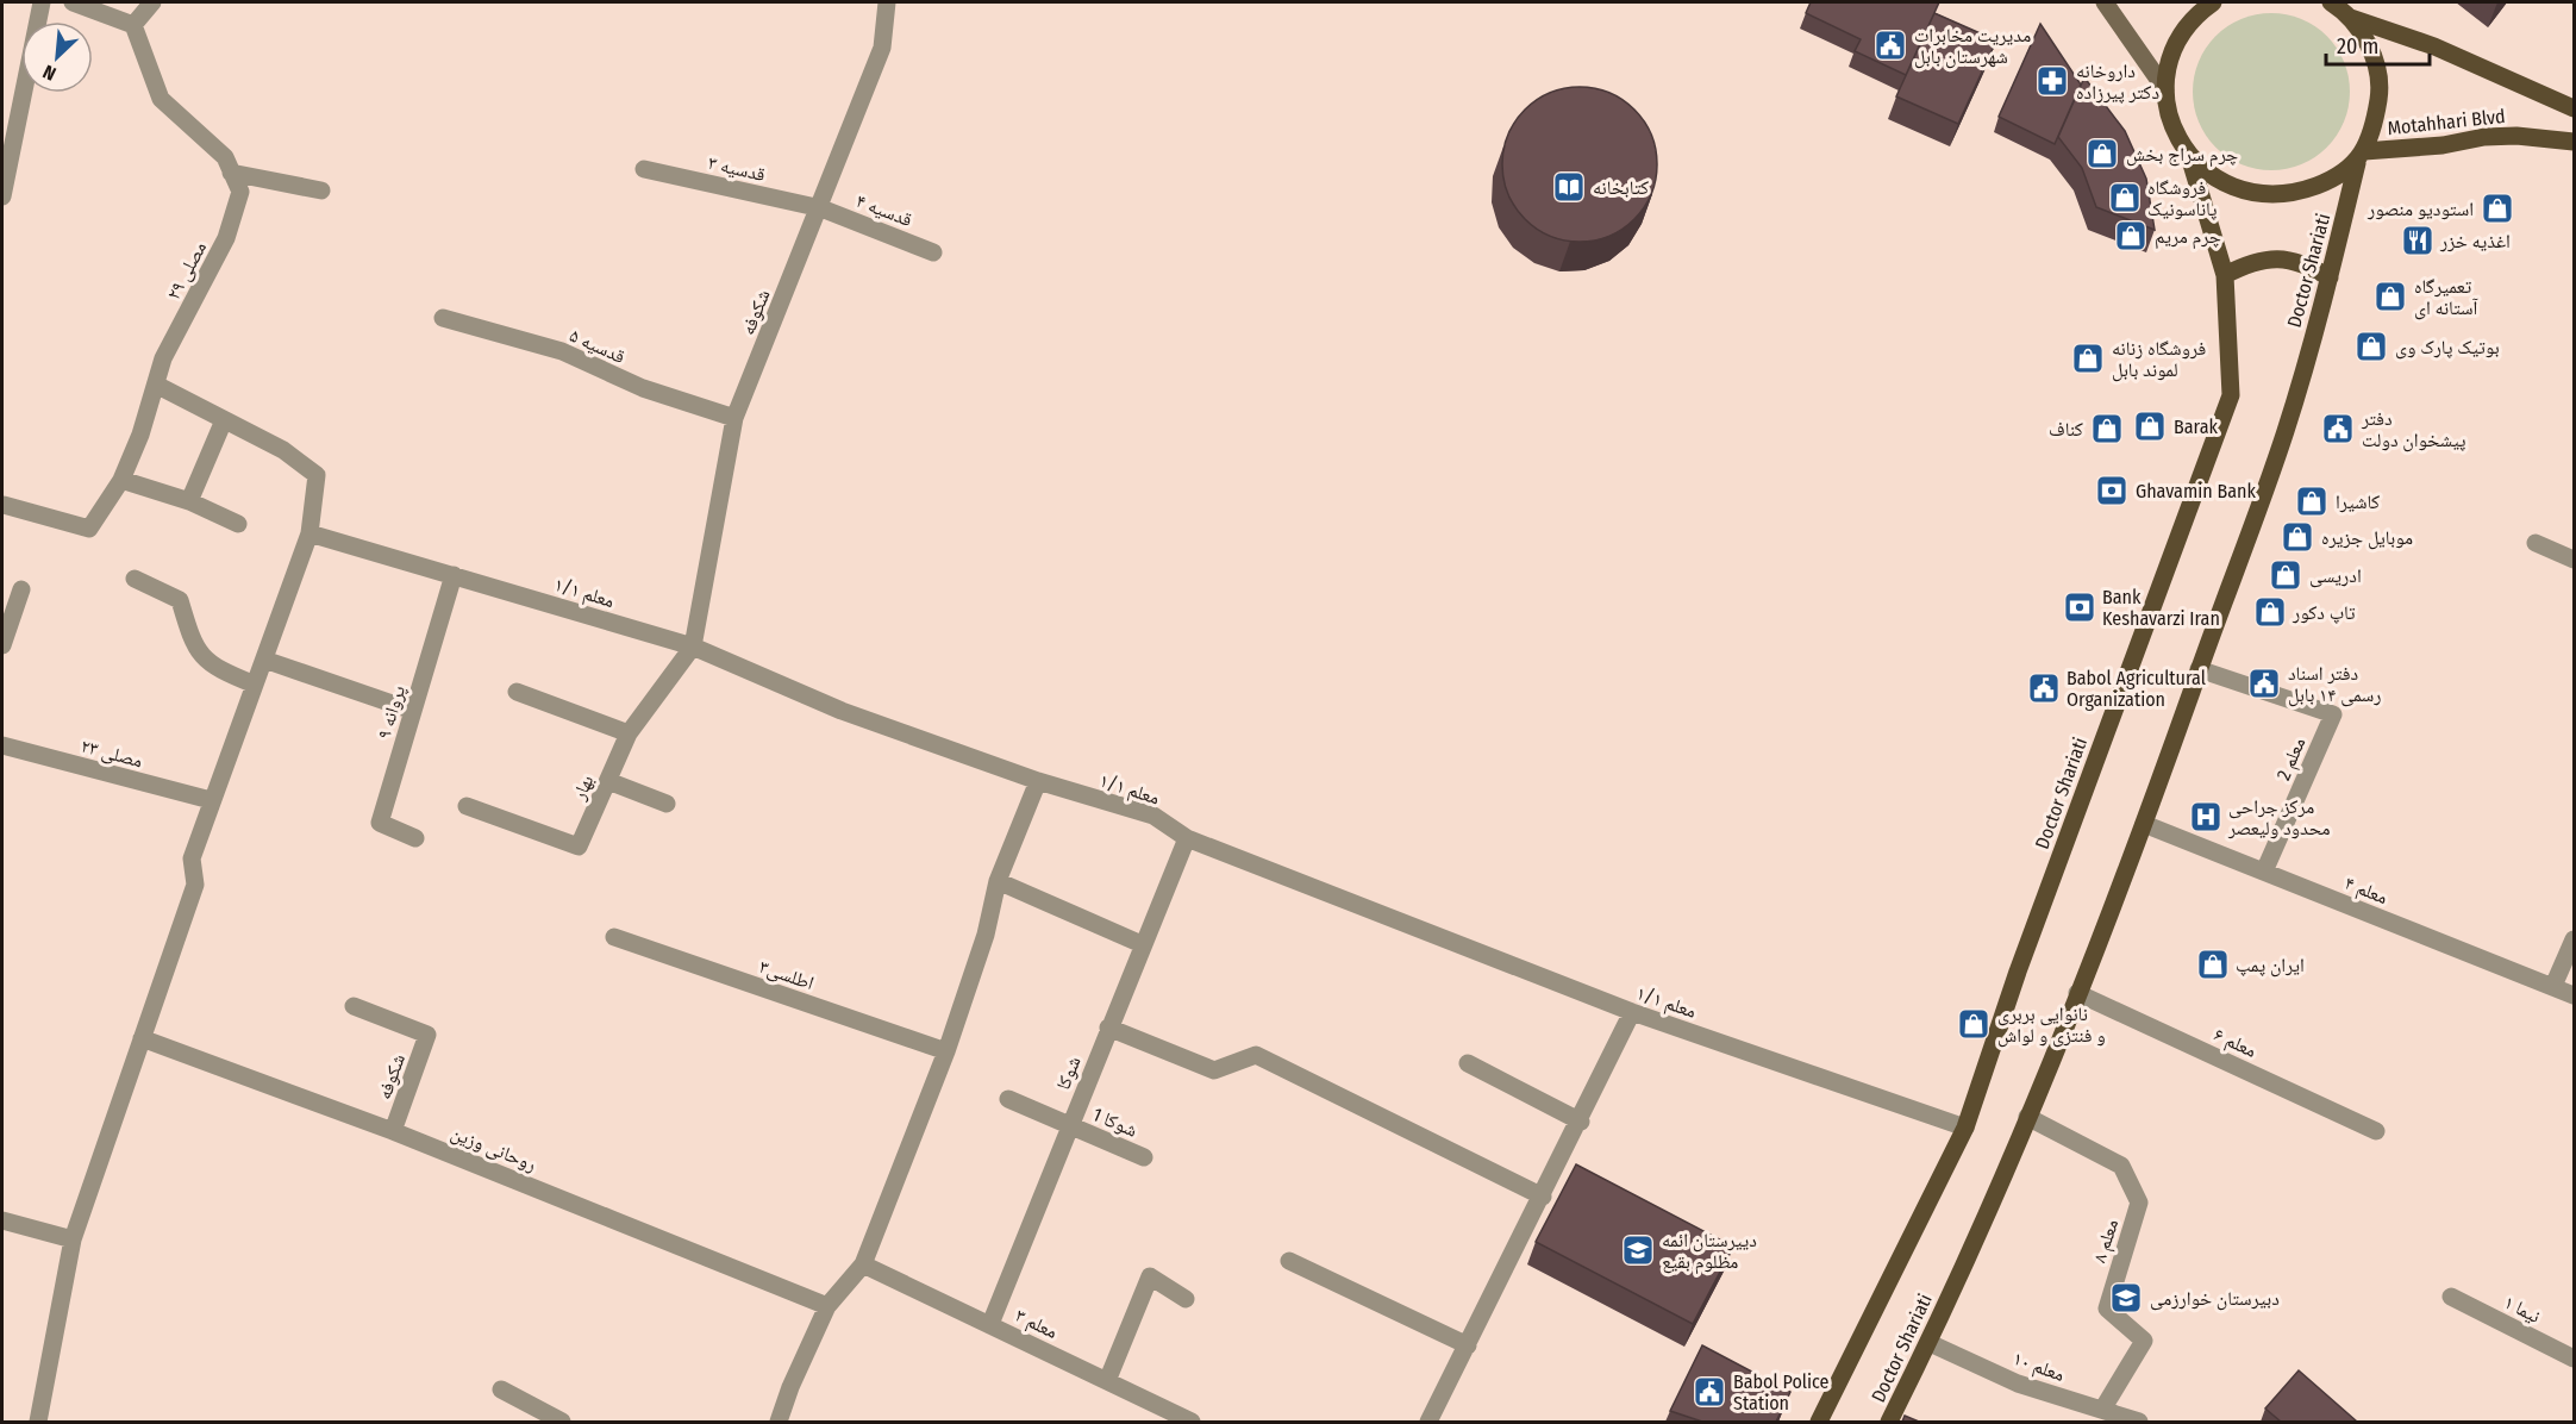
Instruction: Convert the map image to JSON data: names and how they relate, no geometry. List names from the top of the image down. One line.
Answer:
{"streets":{"main road":["Motahhari Blvd","Doctor Shariati"],"street":["قدسیه ۳","قدسیه ۴","مصلی ۲۹","شکوفه","قدسیه ۵","معلم ۱/۱","پروانه ۹","مصلی ۲۳","معلم 2","بهار","معلم ۴","اطلسی۳","معلم ۶","شوکا","شوکا 1","روحانی وزین","معلم ۸","نیما ۱","معلم ۳","معلم ۱۰"]},"crossings":[["Motahhari Blvd","Doctor Shariati"],["قدسیه ۳","قدسیه ۴"],["قدسیه ۳","شکوفه"],["قدسیه ۴","شکوفه"],["Doctor Shariati","معلم ۱/۱"],["Doctor Shariati","معلم 2"],["Doctor Shariati","معلم ۴"],["Doctor Shariati","معلم ۶"],["Doctor Shariati","معلم ۸"],["Doctor Shariati","معلم ۱۰"],["شکوفه","قدسیه ۵"],["شکوفه","معلم ۱/۱"],["شکوفه","بهار"],["شکوفه","روحانی وزین"],["معلم ۱/۱","پروانه ۹"],["معلم ۱/۱","بهار"],["معلم ۱/۱","شوکا"],["معلم 2","معلم ۴"],["شوکا","شوکا 1"],["شوکا","معلم ۳"],["معلم ۸","معلم ۱۰"]],"places":{"public building":["مدیریت مخابرات شهرستان بابل","دفتر پیشخوان دولت","دفتر اسناد رسمی ۱۴ بابل","Babol Agricultural Organization","Babol Police Station"],"pharmacy":["داروخانه دکتر پیرزاده"],"shop":["چرم سراج بخش","فروشگاه پاناسونیک","استودیو منصور","چرم مریم","تعمیرگاه آستانه ای","بوتیک پارک وی","فروشگاه زنانه لموند بابل","Barak","کناف","کاشیرا","موبایل جزیره","ادریسی","تاپ دکور","ایران پمپ","نانوایی بربری و فنتزی و لواش"],"library":["کتابخانه"],"restaurant":["اغذیه خزر"],"bank":["Ghavamin Bank","Bank Keshavarzi Iran"],"hospital":["مرکز جراحی محدود ولیعصر"],"school or university":["دییرستان ائمه مظلوم بقیع","دبیرستان خوارزمی"]},"scale_bar":"20 m","north":"bottom left"}
